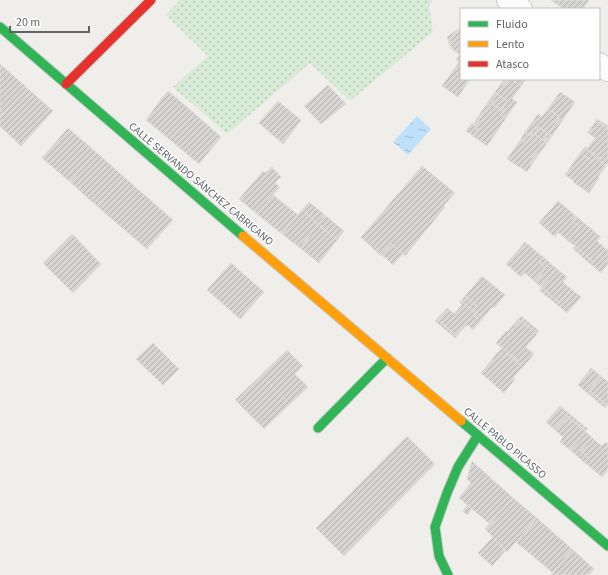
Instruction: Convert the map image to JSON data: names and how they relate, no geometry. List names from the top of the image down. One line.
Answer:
{"streets":{"street":["CALLE SERVANDO SÁNCHEZ CABRICANO","CALLE PABLO PICASSO"]},"crossings":[["CALLE SERVANDO SÁNCHEZ CABRICANO","CALLE PABLO PICASSO"]],"legend":["Fluido","Lento","Atasco"],"scale_bar":"20 m"}
